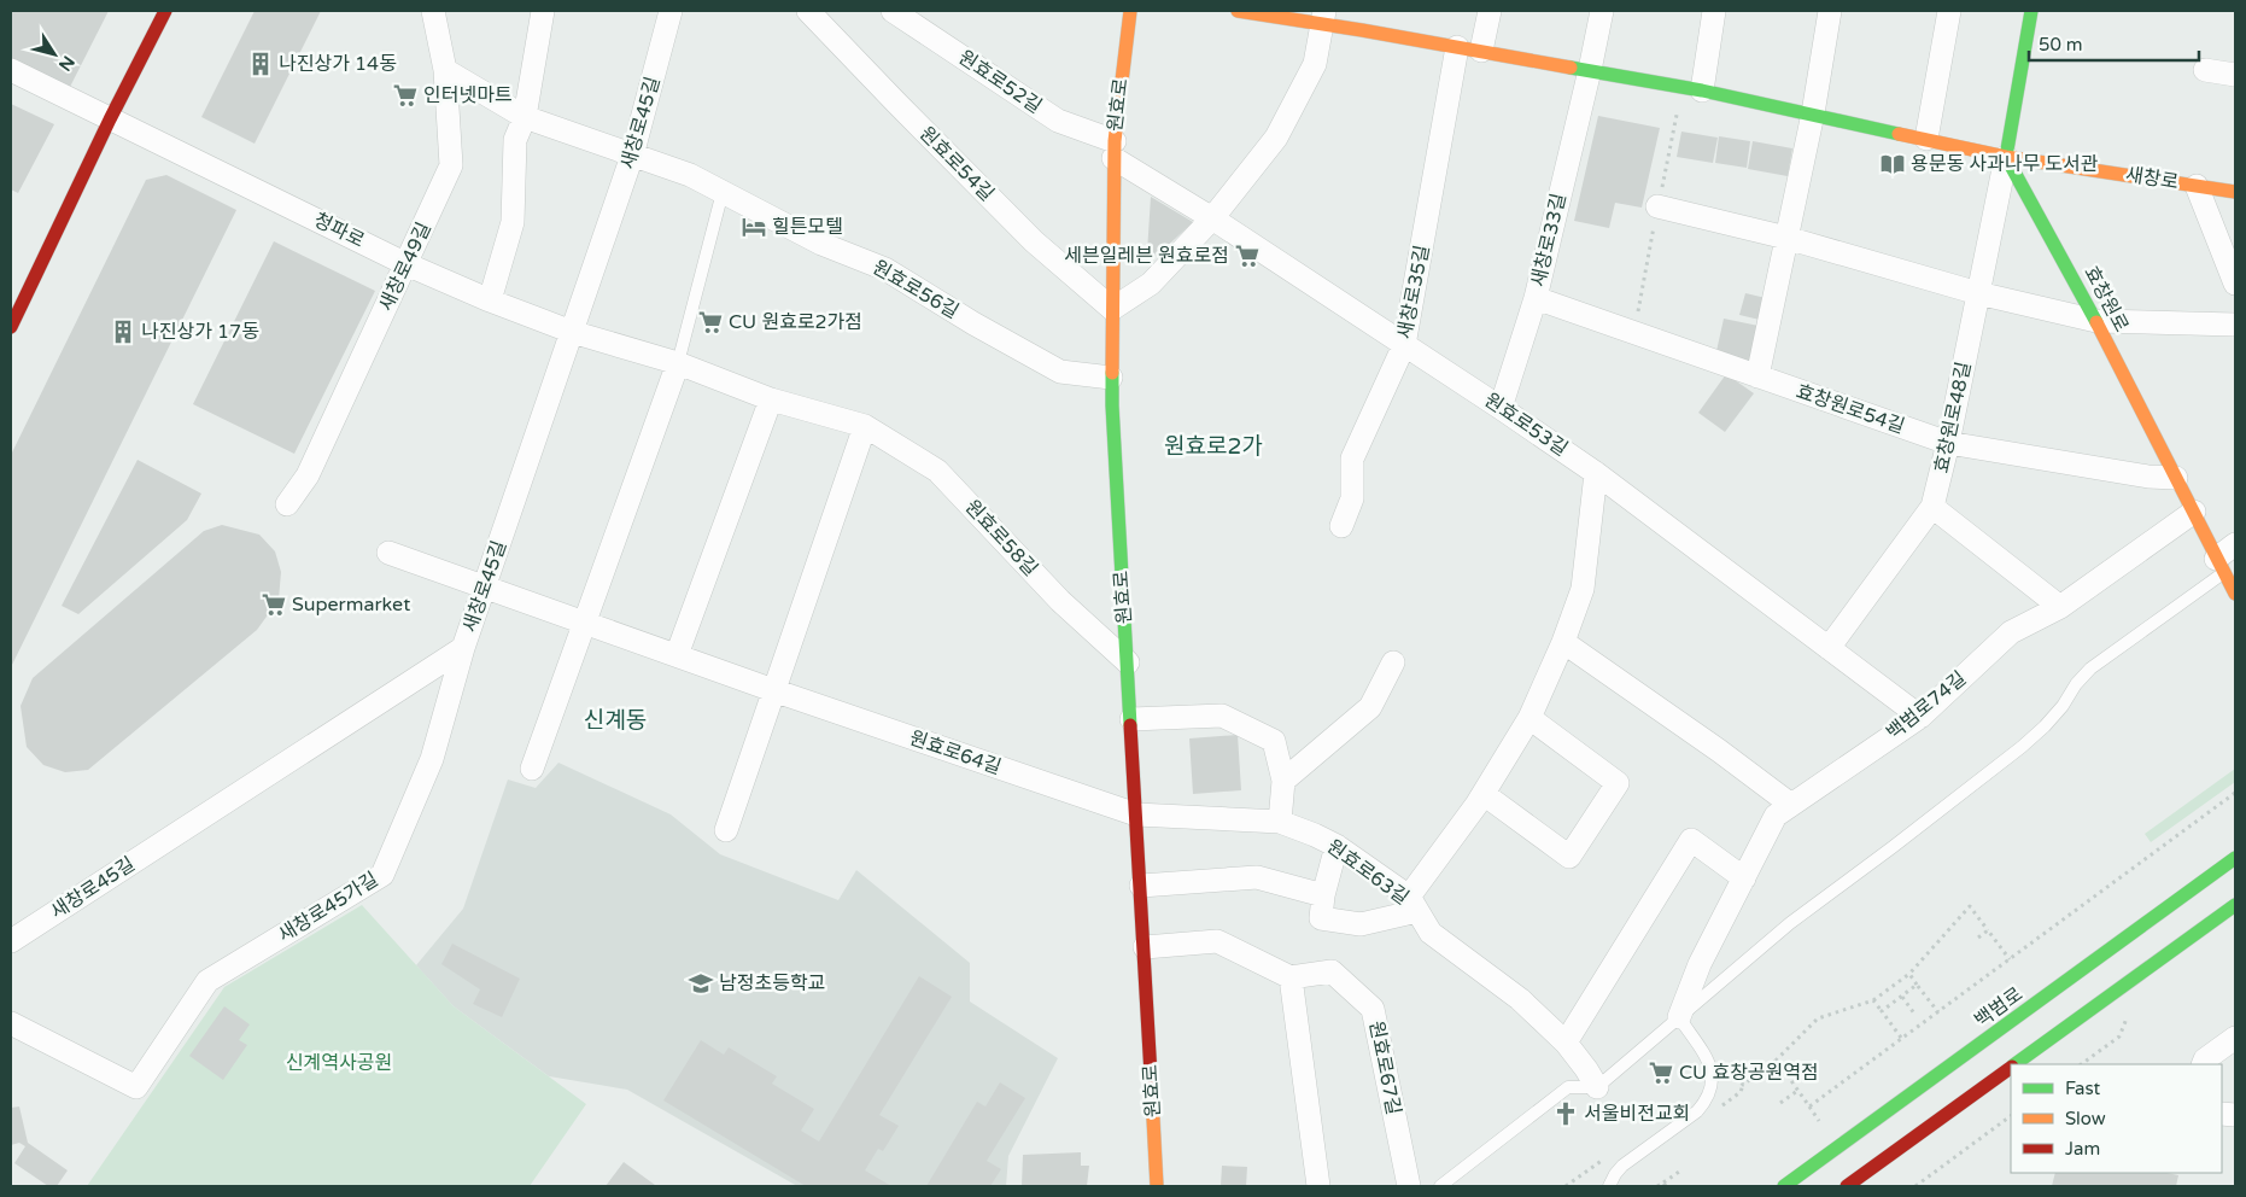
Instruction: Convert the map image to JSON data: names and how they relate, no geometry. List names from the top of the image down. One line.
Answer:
{"streets":{"main road":["원효로","새창로","효창원로","백범로"],"street":["원효로52길","새창로45길","원효로54길","청파로","새창로33길","새창로49길","원효로56길","새창로35길","효창원로54길","효창원로48길","원효로53길","원효로58길","백범로74길","원효로64길","원효로63길","새창로45가길","원효로67길"]},"crossings":[["원효로52길","원효로"],["원효로52길","원효로53길"],["원효로","원효로54길"],["원효로","원효로56길"],["원효로","원효로53길"],["원효로","원효로58길"],["원효로","원효로64길"],["원효로","원효로63길"],["새창로45길","청파로"],["새창로45길","원효로56길"],["새창로45길","원효로58길"],["새창로45길","원효로64길"],["새창로45길","새창로45가길"],["새창로","새창로33길"],["새창로","새창로35길"],["새창로","효창원로"],["새창로","효창원로48길"],["청파로","새창로49길"],["청파로","원효로58길"],["새창로33길","효창원로54길"],["새창로33길","원효로53길"],["새창로49길","원효로56길"],["새창로35길","원효로53길"],["효창원로","효창원로54길"],["효창원로","효창원로48길"],["효창원로","백범로74길"],["효창원로54길","효창원로48길"],["효창원로48길","원효로53길"],["원효로53길","백범로74길"],["원효로64길","원효로63길"]],"districts":["원효로2가","신계동"],"parks":["신계역사공원"],"places":{"building":["나진상가 14동","나진상가 17동"],"supermarket":["인터넷마트","세븐일레븐 원효로점","CU 원효로2가점","Supermarket","CU 효창공원역점"],"library":["용문동 사과나무 도서관"],"hotel":["힐튼모텔"],"school or university":["남정초등학교"],"church":["서울비전교회"]},"legend":["Fast","Slow","Jam"],"scale_bar":"50 m","north":"bottom right"}
